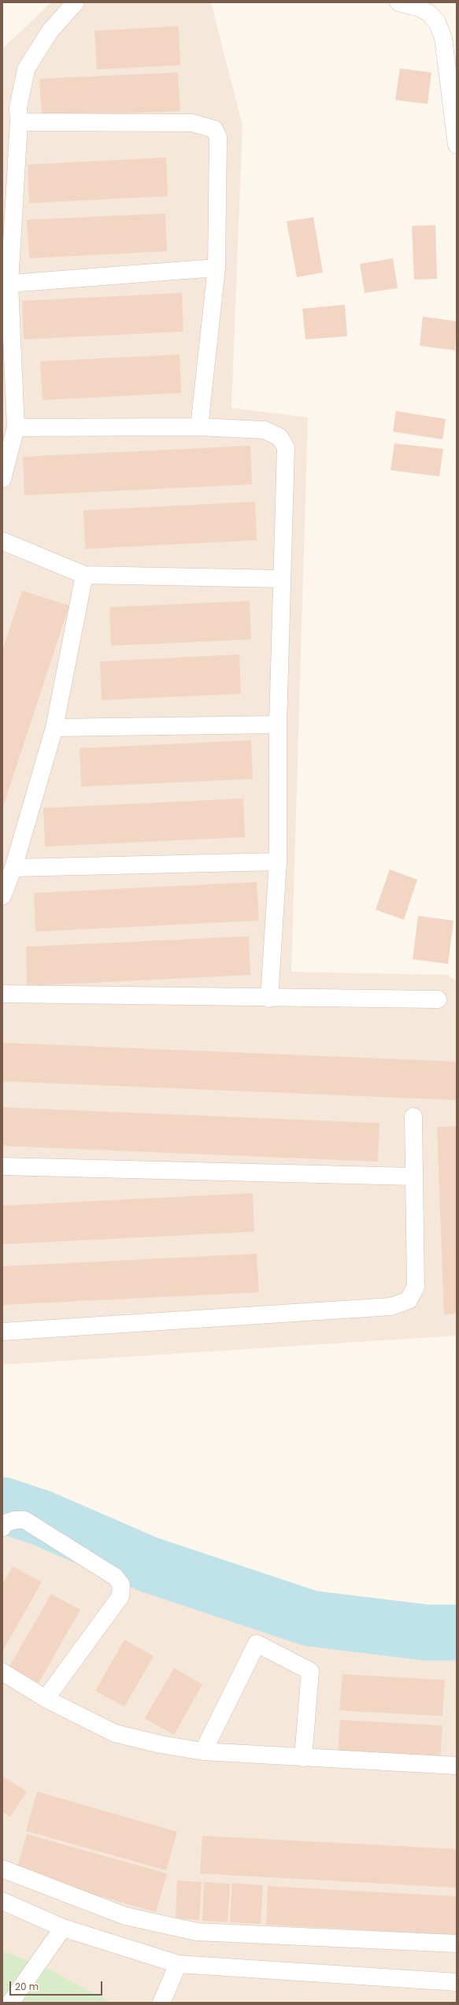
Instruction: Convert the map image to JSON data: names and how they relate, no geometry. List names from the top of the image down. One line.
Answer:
{"scale_bar":"20 m"}
